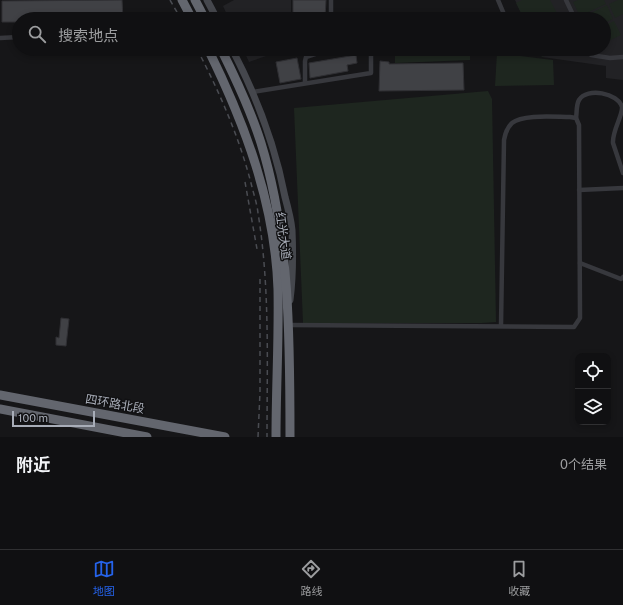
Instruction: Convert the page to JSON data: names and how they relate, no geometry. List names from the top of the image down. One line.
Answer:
{"streets":{"highway":["红光大道","四环路北段"]},"scale_bar":"100 m","page":{"search":"搜索地点","scale":"100 m","heading":["附近","0个结果"],"nav":["地图","路线","收藏"]}}
